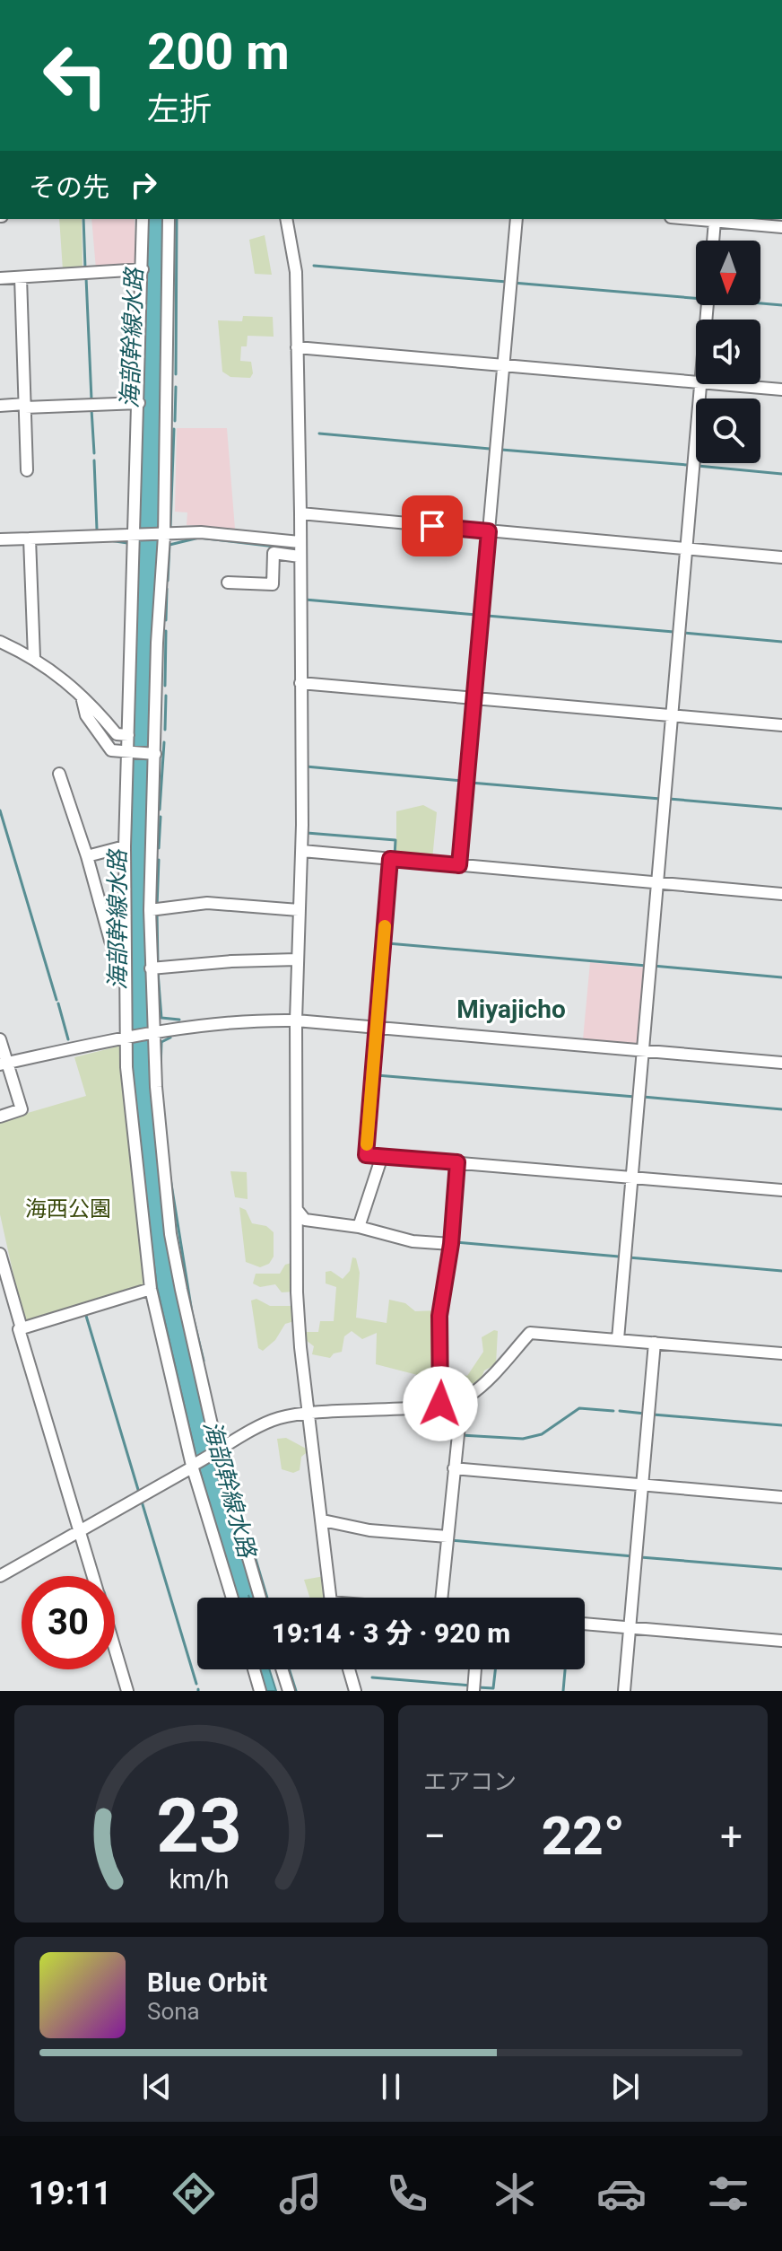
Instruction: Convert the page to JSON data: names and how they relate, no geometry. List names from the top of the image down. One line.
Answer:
{"districts":["Miyajicho"],"water":["海部幹線水路"],"parks":["海西公園"],"north":"bottom","page":{"turn":["200 m","左折"],"then":"その先","limit":"30","trip":"19:14 · 3 分 · 920 m","tile":"エアコン","heat":["−","22°","+"],"song":["Blue Orbit","Sona"],"tabs":"19:11","gauge":["23","km/h"]}}
